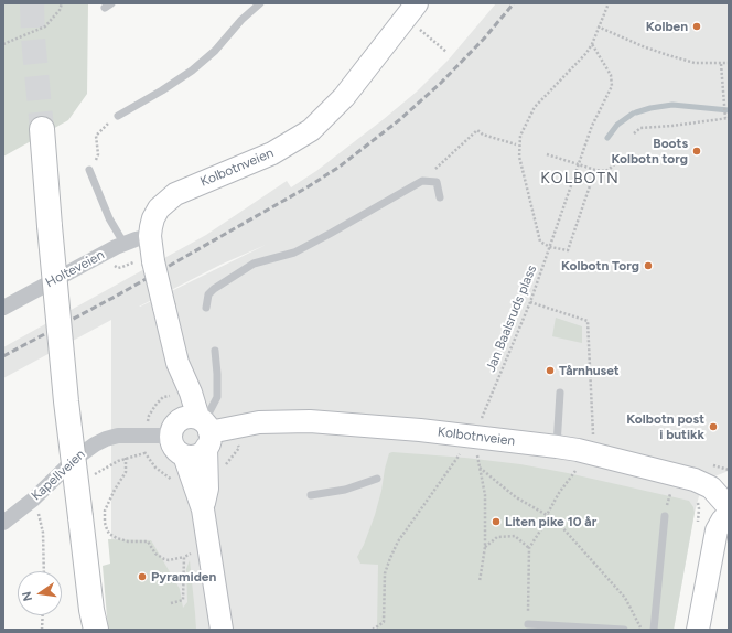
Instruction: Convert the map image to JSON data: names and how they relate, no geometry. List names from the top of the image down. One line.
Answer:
{"streets":{"street":["Kolbotnveien","Holteveien","Kapellveien"],"path":["Jan Baalsruds plass"]},"crossings":[["Kolbotnveien","Holteveien"],["Kolbotnveien","Kapellveien"]],"districts":["KOLBOTN"],"places":["Kolben","Boots Kolbotn torg","Kolbotn Torg","Tårnhuset","Kolbotn post i butikk","Liten pike 10 år","Pyramiden"],"north":"left"}
